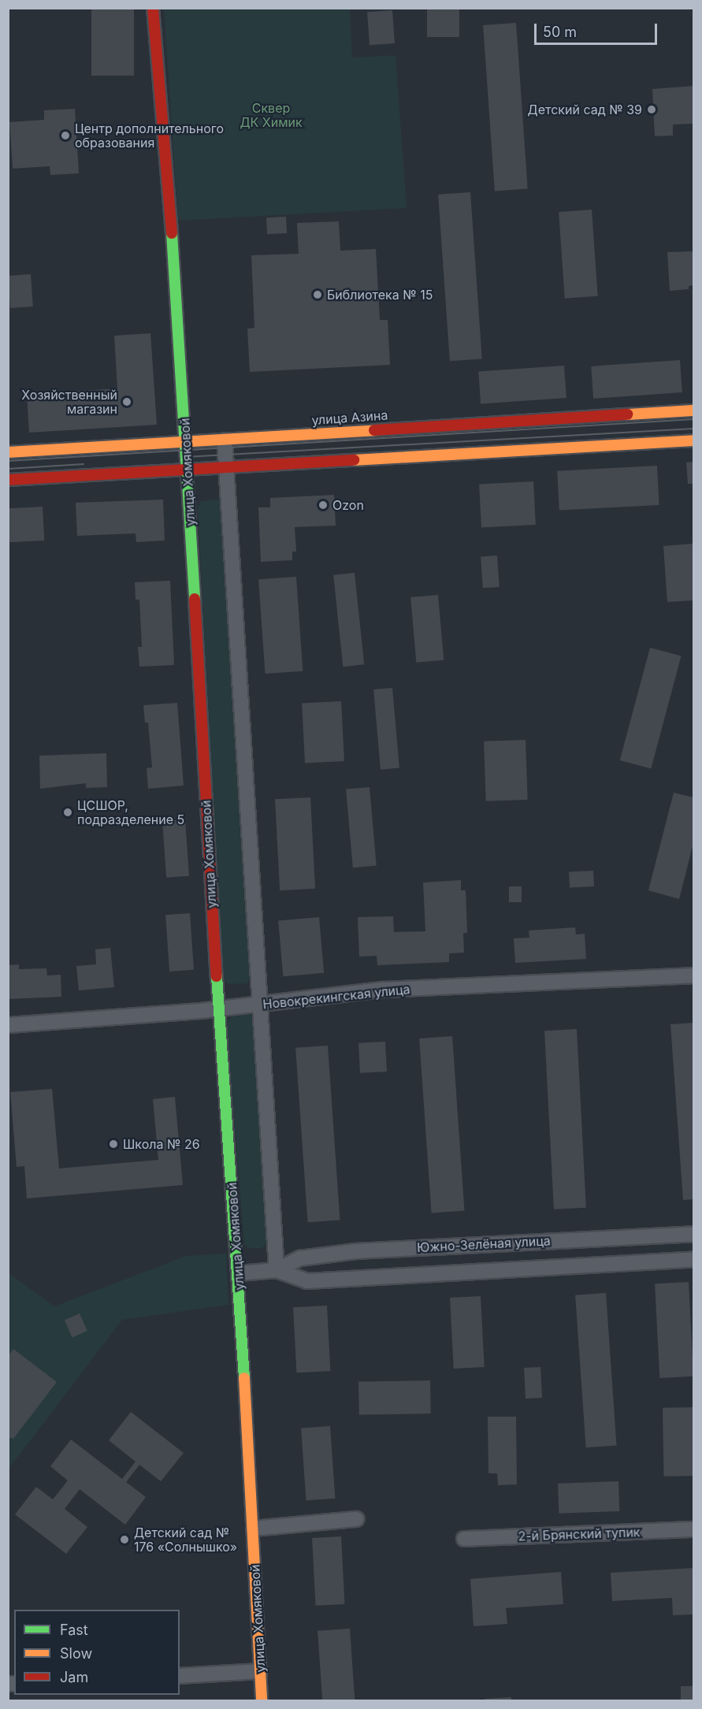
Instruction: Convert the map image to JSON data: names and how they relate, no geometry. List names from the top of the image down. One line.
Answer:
{"streets":{"street":["улица Азина","улица Хомяковой","Новокрекингская улица","Южно-Зелёная улица","2-й Брянский тупик"]},"crossings":[["улица Азина","улица Хомяковой"],["улица Хомяковой","Новокрекингская улица"],["улица Хомяковой","Южно-Зелёная улица"]],"parks":["Сквер ДК Химик"],"places":["Детский сад № 39","Центр дополнительного образования","Библиотека № 15","Хозяйственный магазин","Ozon","ЦСШОР, подразделение 5","Школа № 26","Детский сад № 176 «Солнышко»"],"legend":["Fast","Slow","Jam"],"scale_bar":"50 m"}
